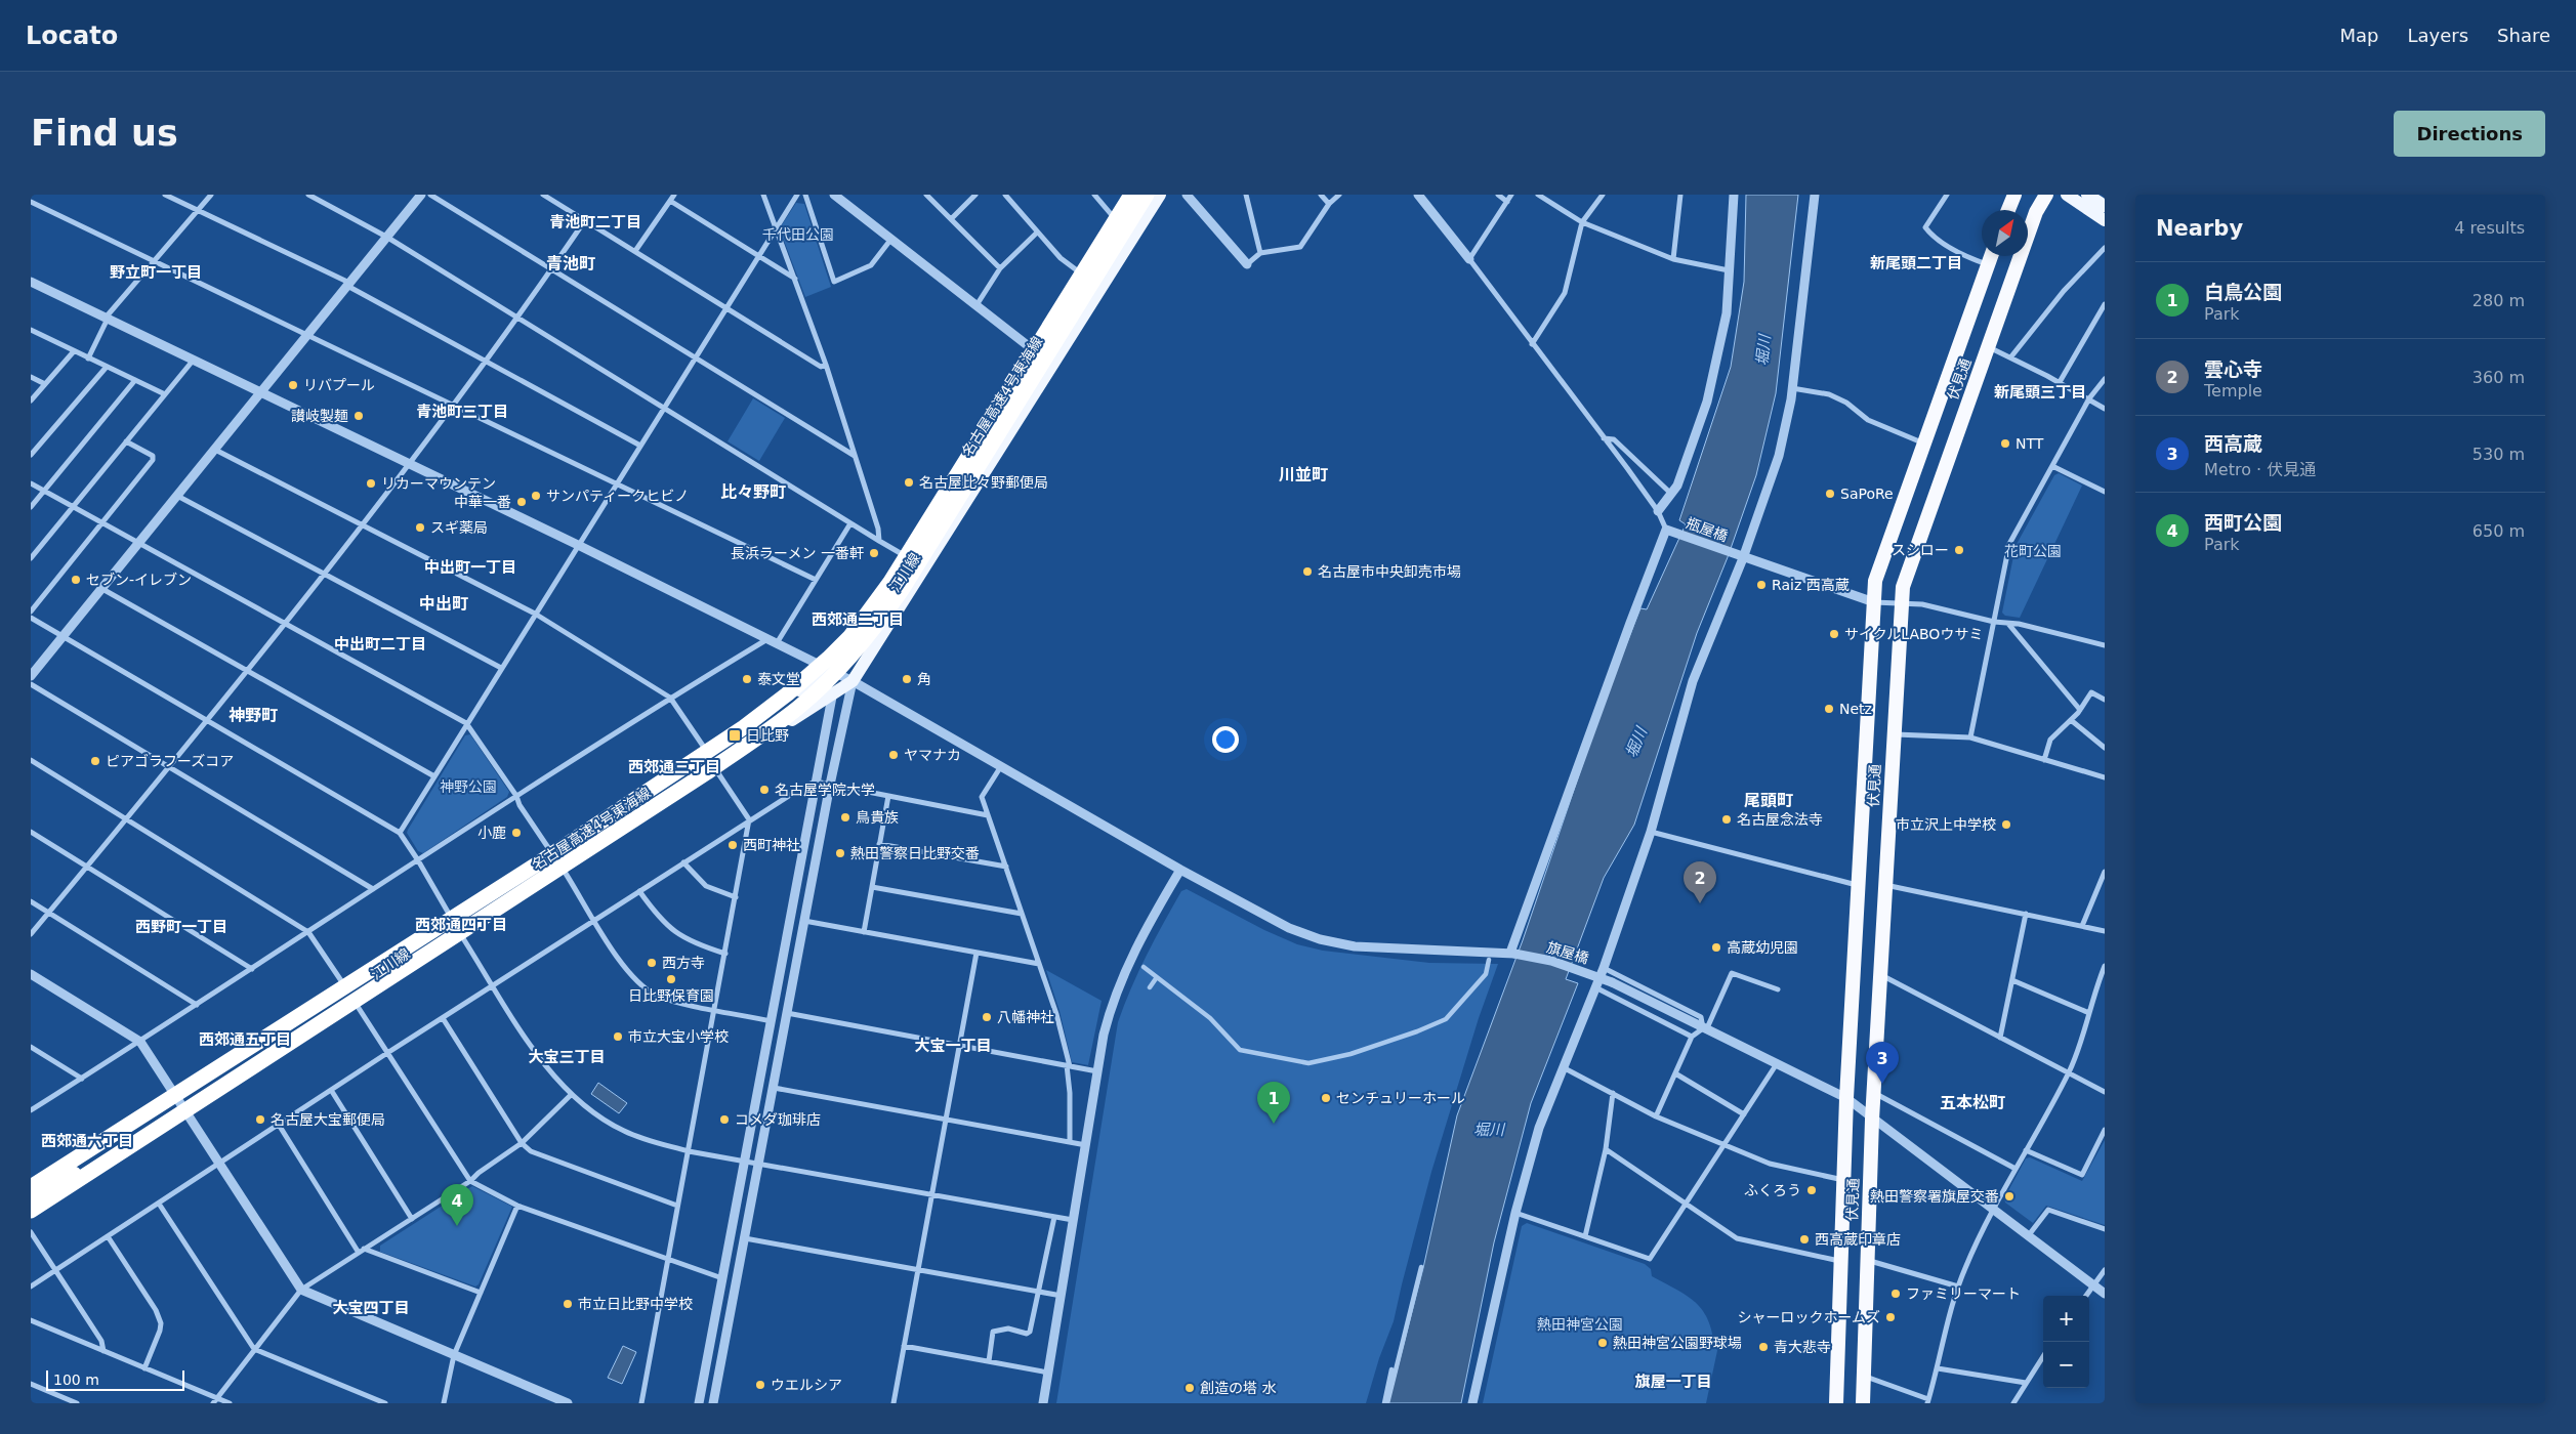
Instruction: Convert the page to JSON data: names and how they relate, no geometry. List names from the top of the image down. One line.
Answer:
{"streets":{"highway":["伏見通","名古屋高速4号東海線"],"main road":["江川線"],"street":["瓶屋橋","旗屋橋"]},"crossings":[["伏見通","瓶屋橋"],["伏見通","旗屋橋"],["江川線","旗屋橋"]],"districts":["青池町二丁目","青池町","新尾頭二丁目","野立町一丁目","新尾頭三丁目","青池町三丁目","川並町","比々野町","中出町一丁目","中出町","西郊通二丁目","中出町二丁目","神野町","西郊通三丁目","尾頭町","西郊通四丁目","西野町一丁目","西郊通五丁目","大宝一丁目","大宝三丁目","五本松町","西郊通六丁目","大宝四丁目","旗屋一丁目"],"water":["堀川"],"parks":["千代田公園","花町公園","神野公園","熱田神宮公園"],"places":{"other":["リバプール","讃岐製麺","NTT","名古屋比々野郵便局","リカーマウンテン","SaPoRe","サンパティークヒビノ","中華一番","スギ薬局","スシロー","長浜ラーメン 一番軒","名古屋市中央卸売市場","セブン-イレブン","Raiz 西高蔵","サイクルLABOウサミ","泰文堂","角","Netz","ヤマナカ","ピアゴラフーズコア","名古屋学院大学","鳥貴族","名古屋念法寺","市立沢上中学校","小鹿","西町神社","熱田警察日比野交番","高蔵幼児園","西方寺","日比野保育園","八幡神社","市立大宝小学校","センチュリーホール","名古屋大宝郵便局","コメダ珈琲店","ふくろう","熱田警察署旗屋交番","西高蔵印章店","ファミリーマート","市立日比野中学校","シャーロックホームズ","熱田神宮公園野球場","青大悲寺","ウエルシア","創造の塔 水"],"transit":["日比野"]},"scale_bar":"100 m","north":"top right","page":{"header":"Locato","nav":["Map","Layers","Share"],"buttons":"Directions","title":"Find us","heading":["Nearby","4 results"],"list":[{"mark":"1","name":"白鳥公園","note":"Park","value":"280 m"},{"mark":"2","name":"雲心寺","note":"Temple","value":"360 m"},{"mark":"3","name":"西高蔵","note":"Metro · 伏見通","value":"530 m"},{"mark":"4","name":"西町公園","note":"Park","value":"650 m"}],"pins":["2","3","1","4"],"map_buttons":["+","−"],"scale":"100 m"}}
